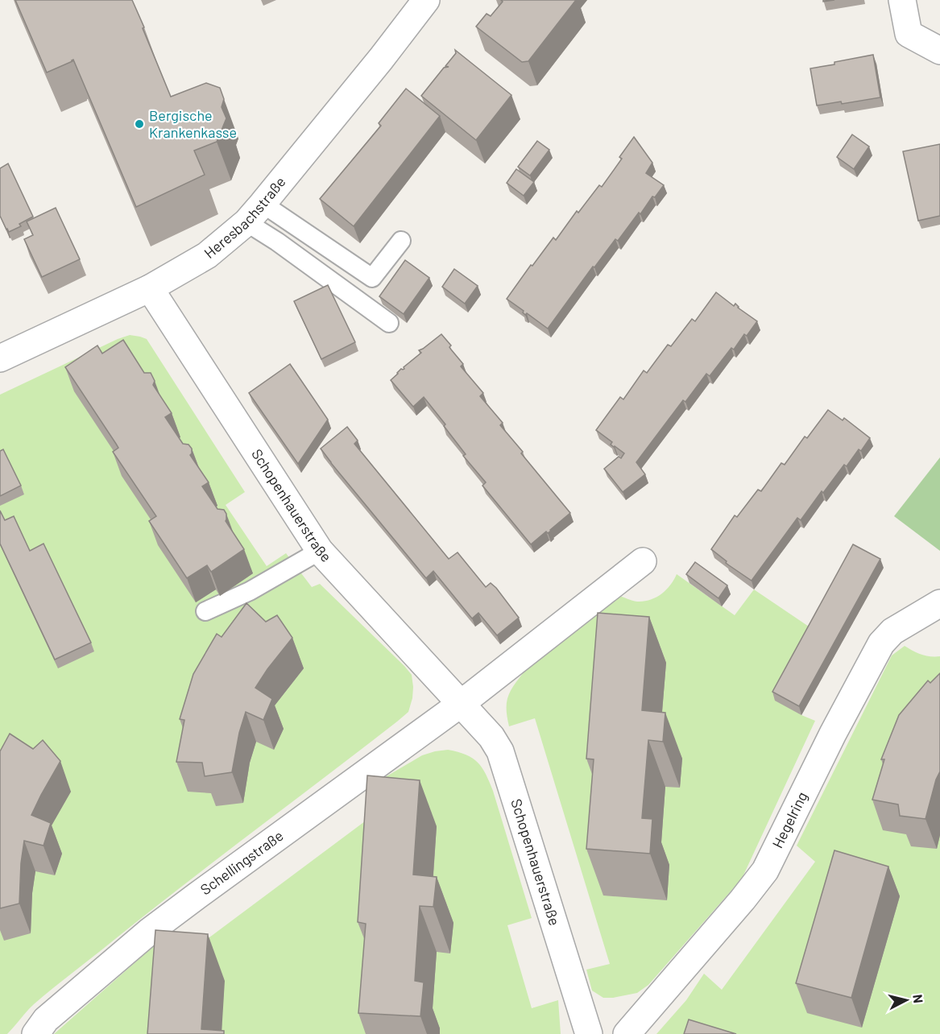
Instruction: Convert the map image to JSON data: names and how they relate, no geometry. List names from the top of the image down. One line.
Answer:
{"streets":{"street":["Heresbachstraße","Schopenhauerstraße","Hegelring","Schellingstraße"]},"crossings":[["Heresbachstraße","Schopenhauerstraße"],["Schopenhauerstraße","Schellingstraße"]],"places":["Bergische Krankenkasse"],"north":"right"}
